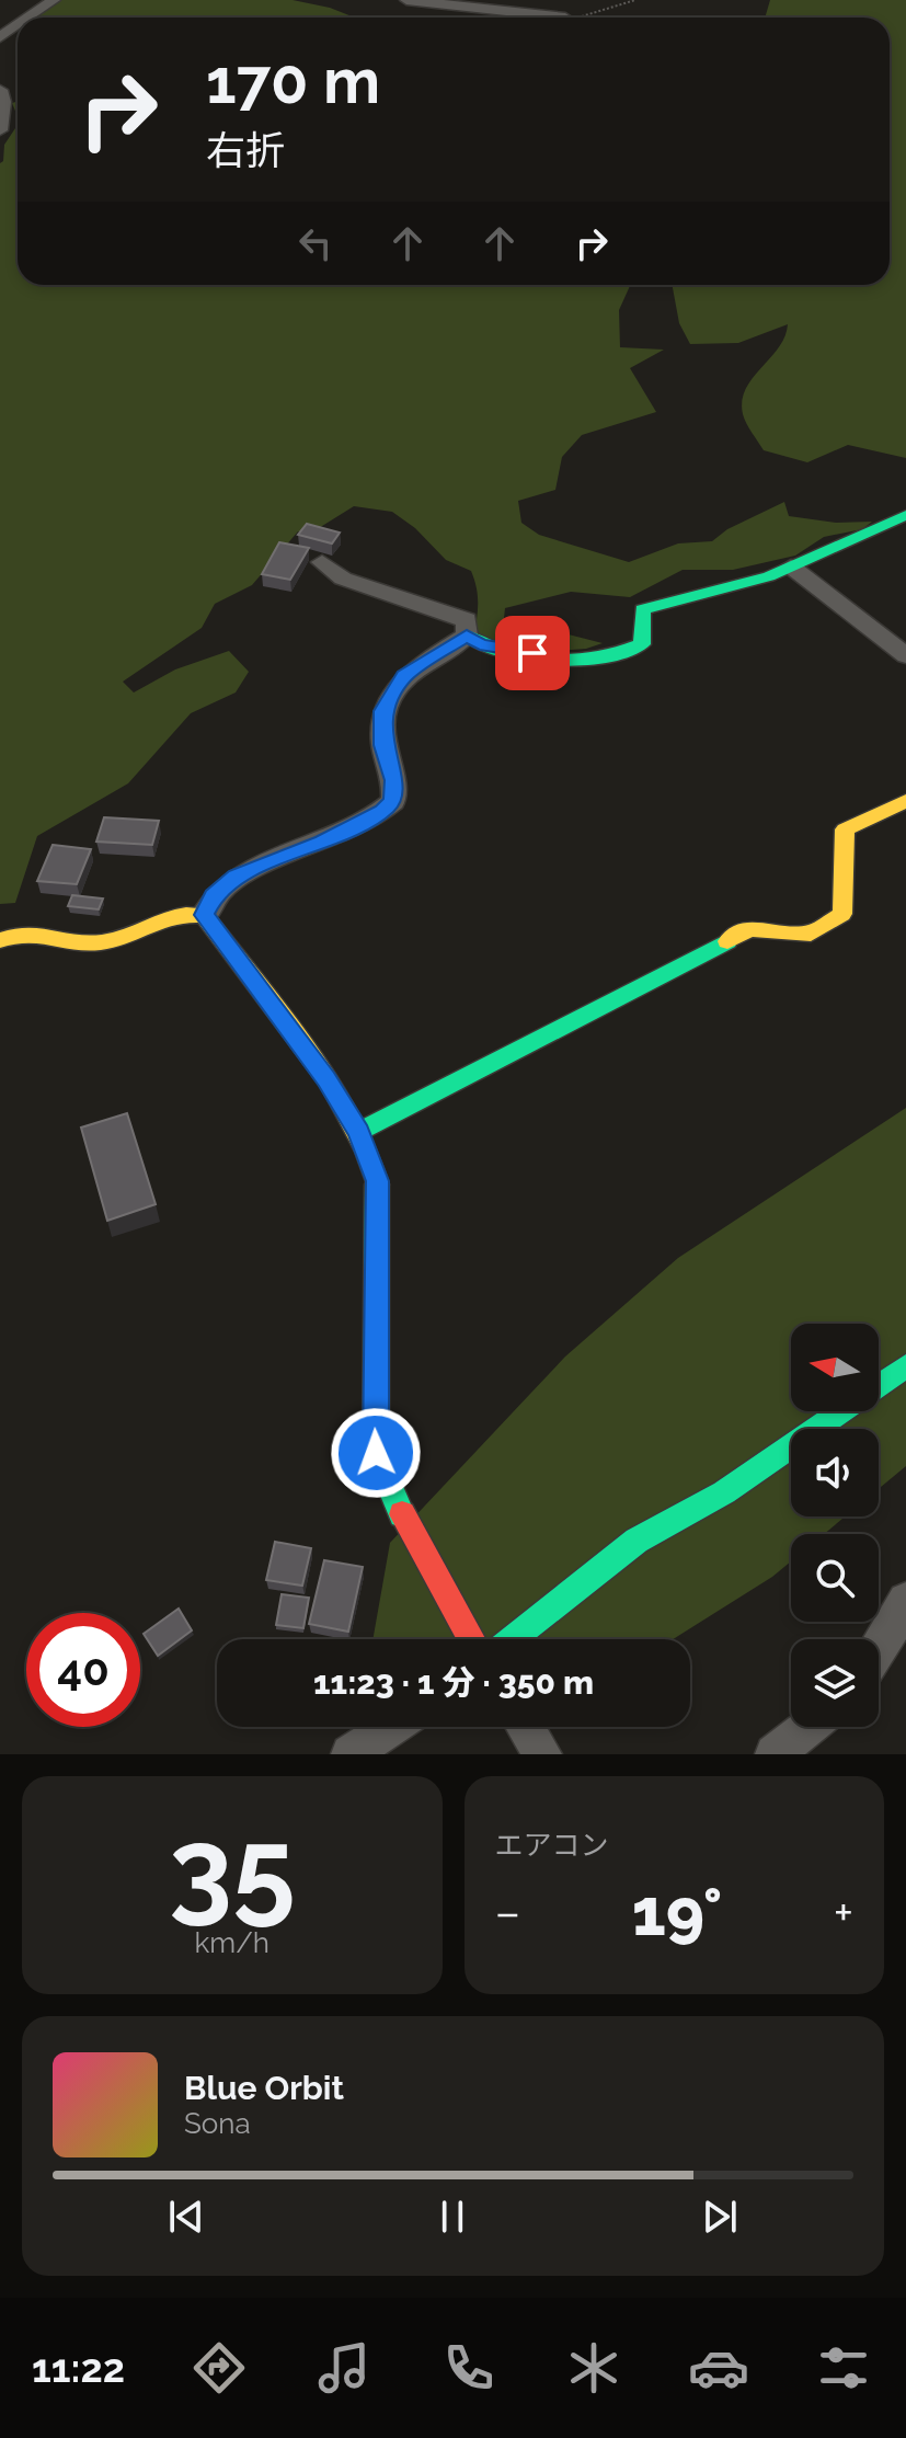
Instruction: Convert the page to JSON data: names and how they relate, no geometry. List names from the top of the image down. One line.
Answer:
{"north":"left","page":{"turn":["170 m","右折"],"limit":"40","trip":"11:23 · 1 分 · 350 m","tile":[["35","km/h"],"エアコン"],"heat":["−","19°","+"],"song":["Blue Orbit","Sona"],"tabs":"11:22"}}
